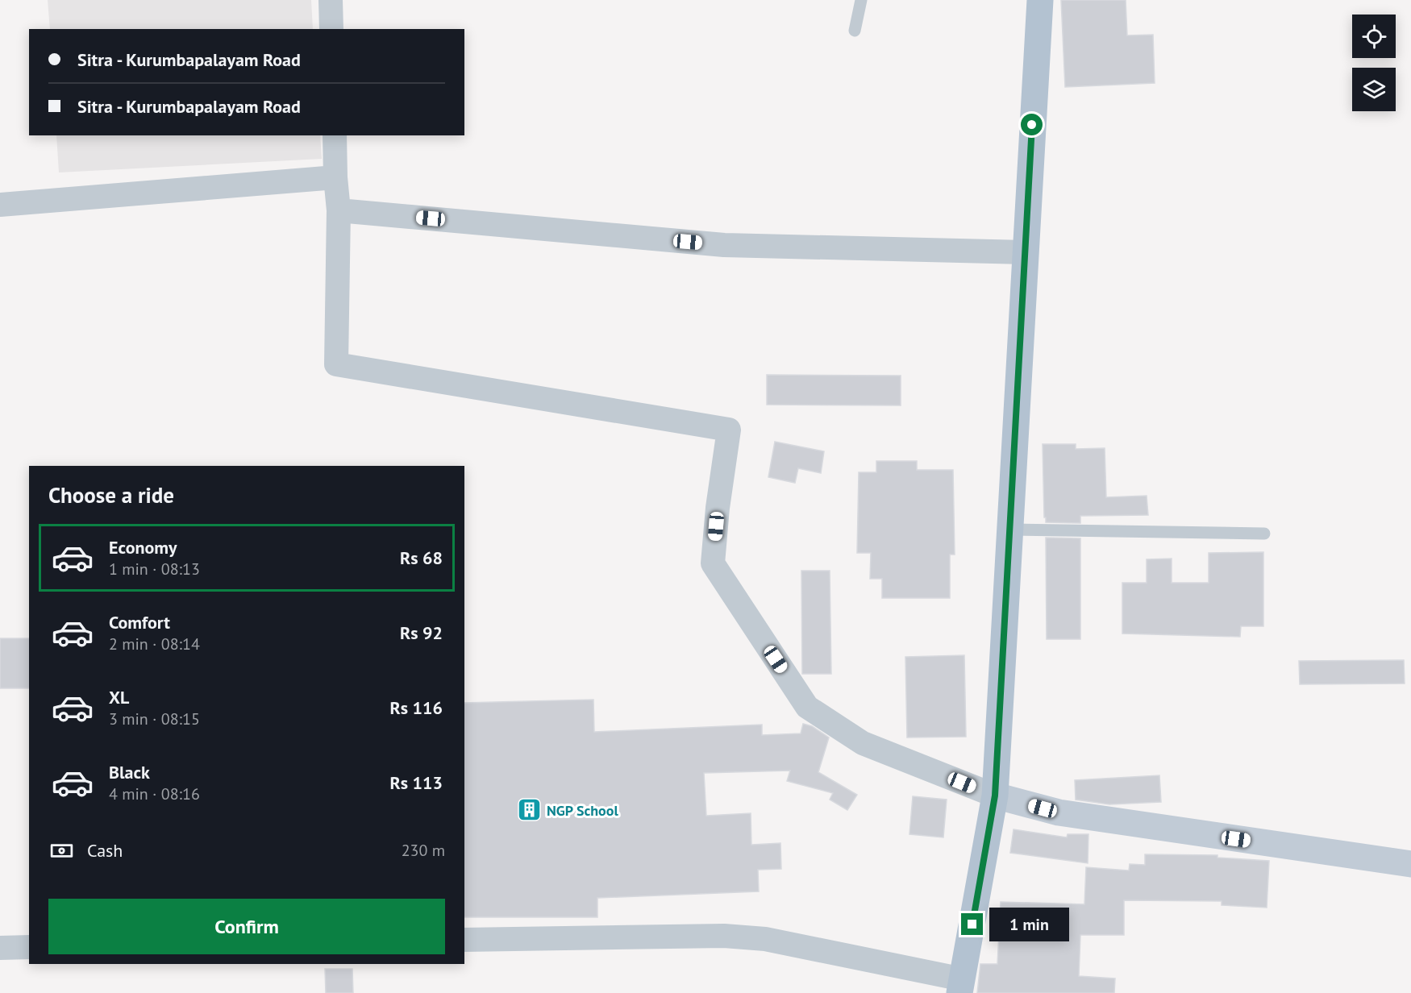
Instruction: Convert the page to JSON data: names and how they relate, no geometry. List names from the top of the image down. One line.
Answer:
{"places":{"building":["NGP School"]},"page":{"banner":["Sitra - Kurumbapalayam Road","Sitra - Kurumbapalayam Road"],"heading":"Choose a ride","list":[{"name":"Economy","note":"1 min · 08:13","value":"Rs 68"},{"name":"Comfort","note":"2 min · 08:14","value":"Rs 92"},{"name":"XL","note":"3 min · 08:15","value":"Rs 116"},{"name":"Black","note":"4 min · 08:16","value":"Rs 113"}],"pay":["Cash","230 m"],"buttons":"Confirm","bubble":"1 min"}}
